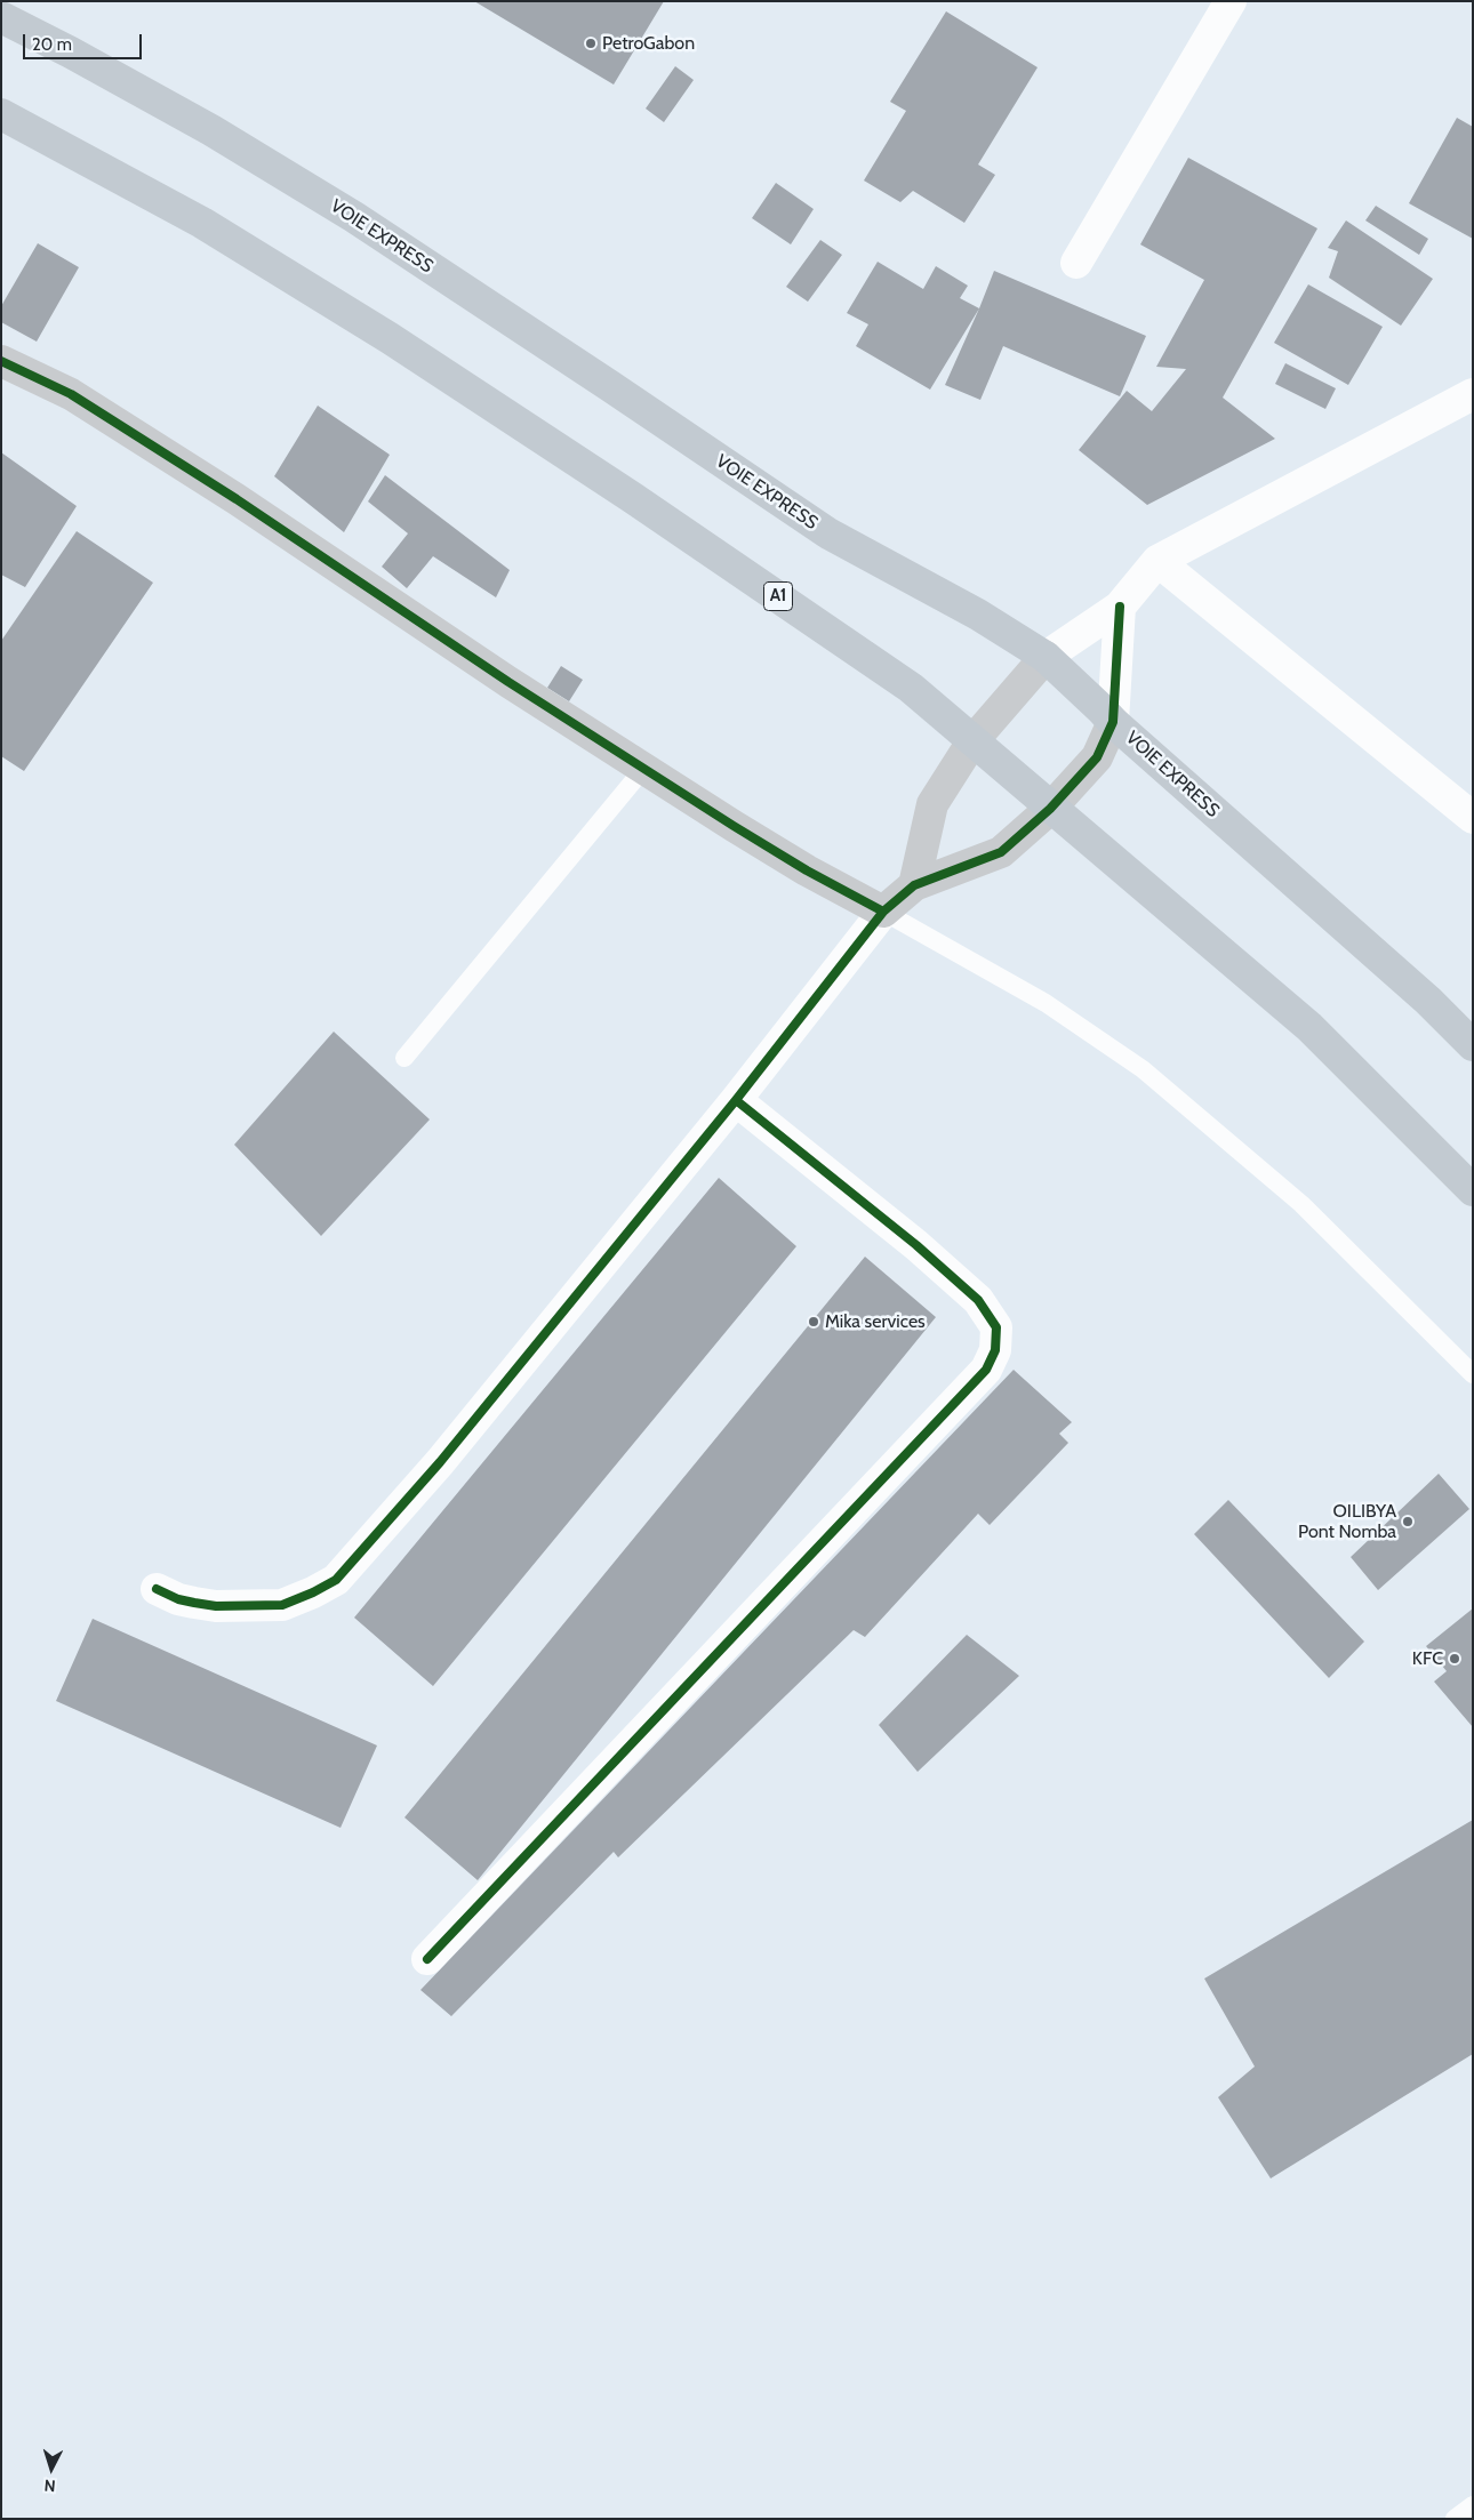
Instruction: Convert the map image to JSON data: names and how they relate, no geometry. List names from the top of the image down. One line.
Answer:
{"streets":{"highway":["VOIE EXPRESS","A1"]},"places":["PetroGabon","Mika services","OILIBYA Pont Nomba","KFC"],"scale_bar":"20 m","north":"bottom"}
